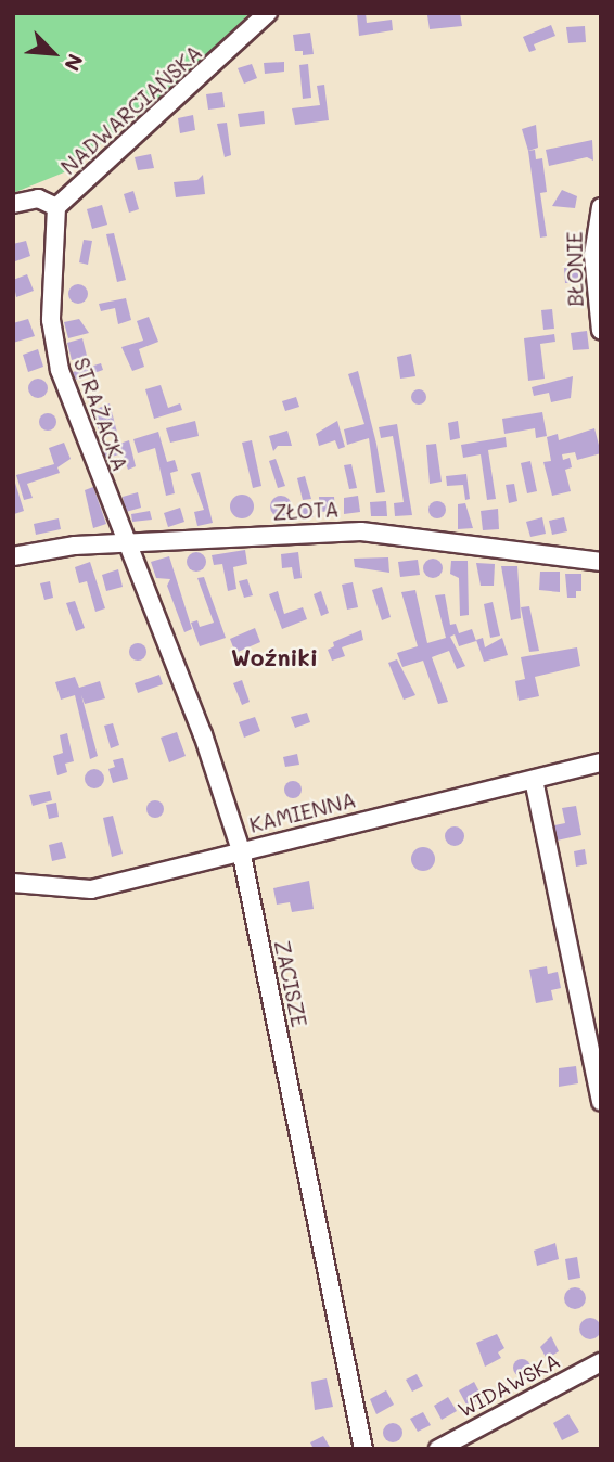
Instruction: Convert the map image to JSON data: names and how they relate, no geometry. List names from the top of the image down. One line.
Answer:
{"streets":{"street":["NADWARCIAŃSKA","BŁONIE","STRAŻACKA","ZŁOTA","KAMIENNA","ZACISZE","WIDAWSKA"]},"crossings":[["NADWARCIAŃSKA","STRAŻACKA"],["STRAŻACKA","ZŁOTA"],["STRAŻACKA","ZACISZE"],["ZŁOTA","ZACISZE"],["KAMIENNA","ZACISZE"]],"districts":["Woźniki"],"north":"bottom right"}
